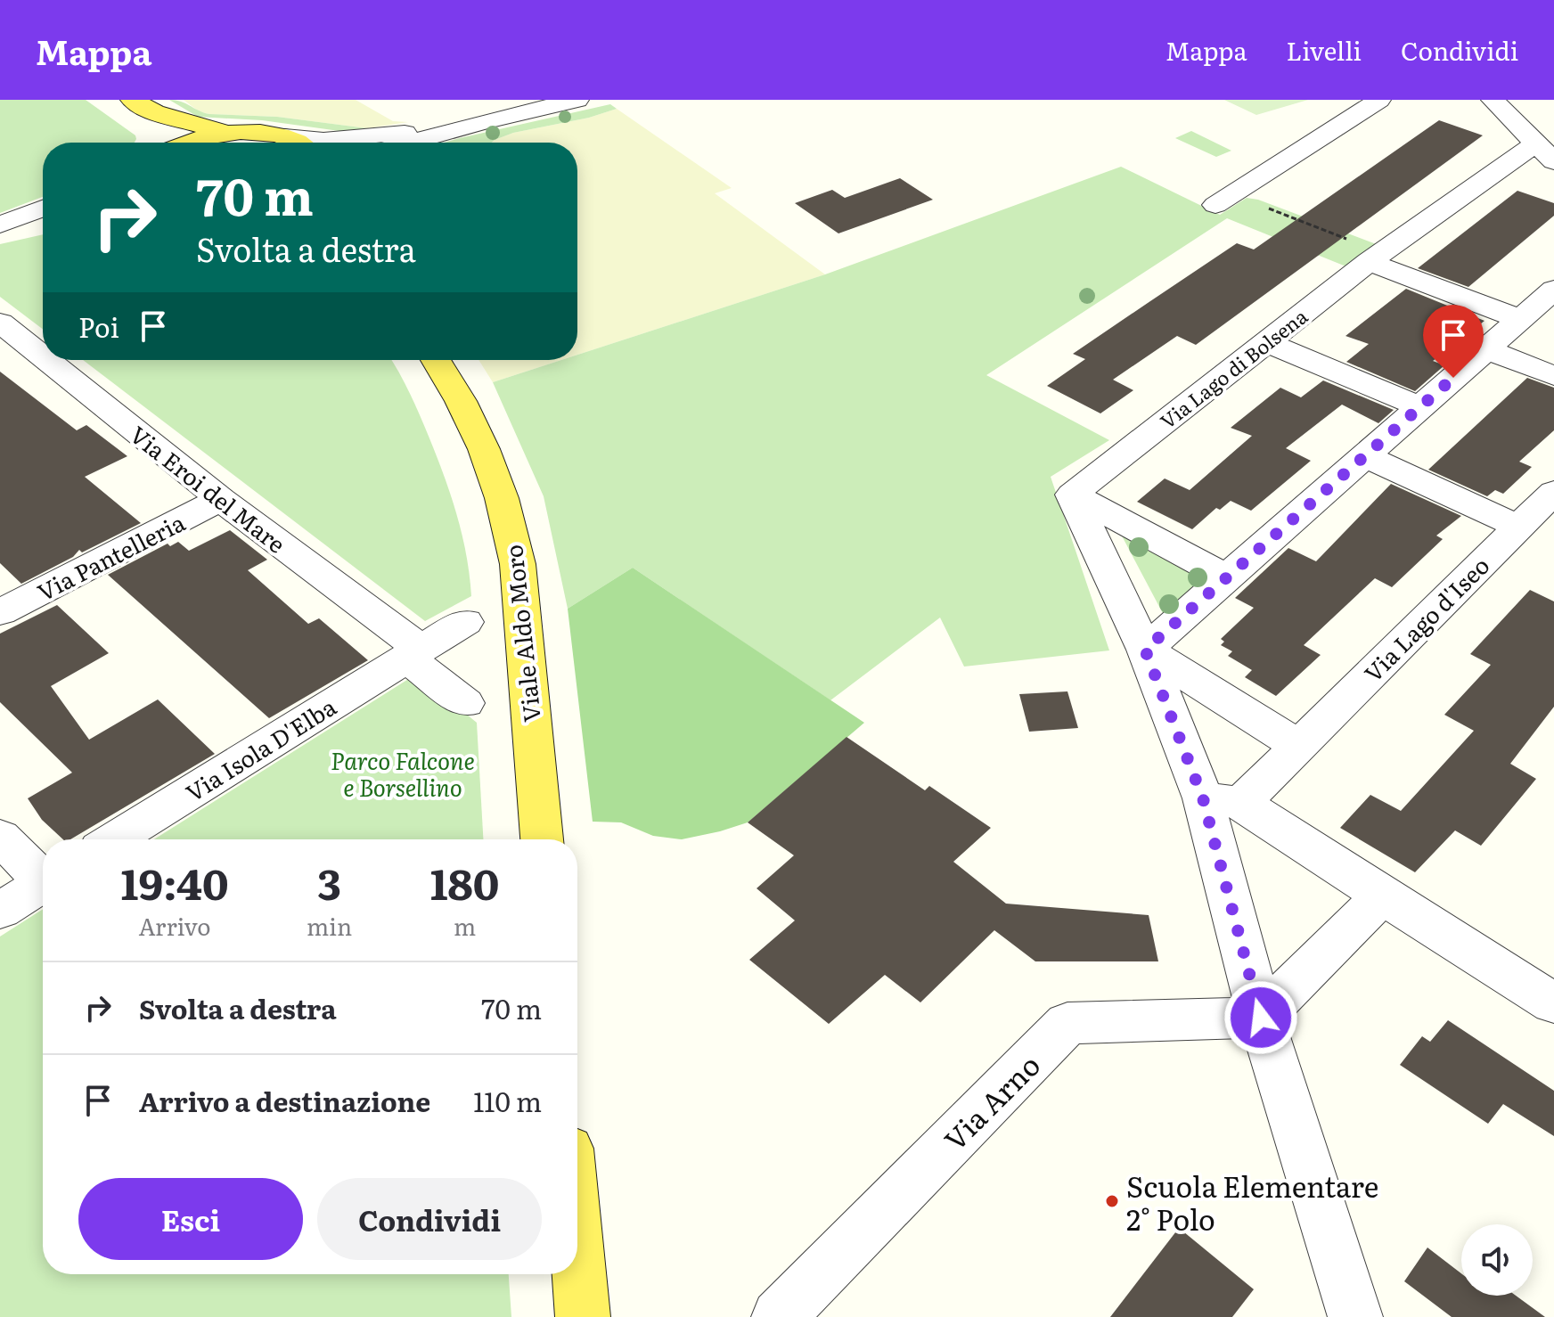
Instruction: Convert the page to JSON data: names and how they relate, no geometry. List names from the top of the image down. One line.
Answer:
{"streets":{"main road":["Viale Aldo Moro"],"street":["Via Lago di Bolsena","Via Eroi del Mare","Via Pantelleria","Via Lago d'Iseo","Via Isola D'Elba","Via Arno"]},"crossings":[["Via Eroi del Mare","Via Pantelleria"],["Via Eroi del Mare","Via Isola D'Elba"]],"parks":["Parco Falcone e Borsellino"],"places":["Scuola Elementare 2° Polo"],"page":{"header":"Mappa","nav":["Mappa","Livelli","Condividi"],"turn":["70 m","Svolta a destra"],"then":"Poi","eta":["19:40","Arrivo","3","min","180","m"],"list":[{"name":"Svolta a destra","value":"70 m"},{"name":"Arrivo a destinazione","value":"110 m"}],"buttons":["Esci","Condividi"]}}
